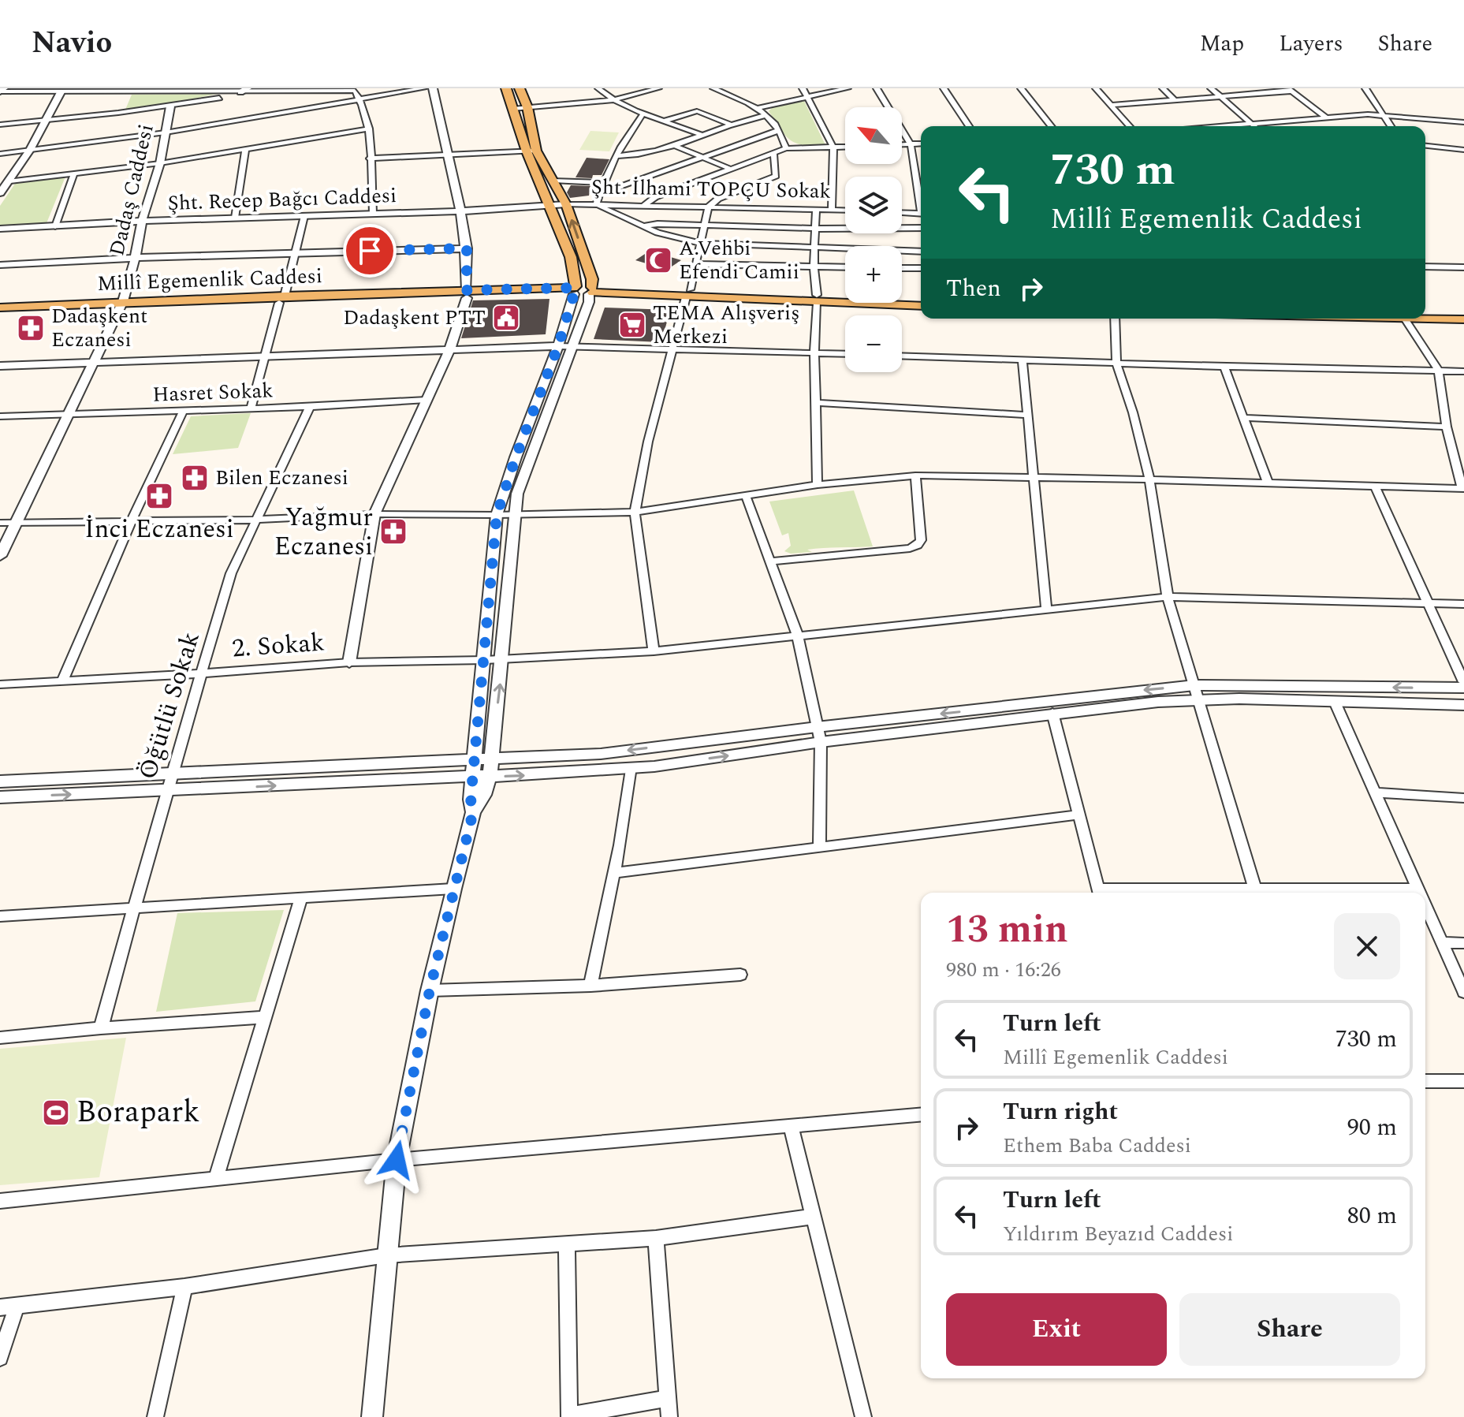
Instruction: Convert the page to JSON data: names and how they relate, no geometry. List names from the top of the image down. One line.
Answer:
{"streets":{"main road":["Millî Egemenlik Caddesi"],"street":["Şht. İlhami TOPÇU Sokak","Dadaş Caddesi","Şht. Recep Bağcı Caddesi","Hasret Sokak","2. Sokak","Öğütlü Sokak"]},"crossings":[["Şht. İlhami TOPÇU Sokak","Şht. Recep Bağcı Caddesi"],["Dadaş Caddesi","Şht. Recep Bağcı Caddesi"],["Dadaş Caddesi","Millî Egemenlik Caddesi"],["Dadaş Caddesi","Hasret Sokak"],["Hasret Sokak","Öğütlü Sokak"],["2. Sokak","Öğütlü Sokak"]],"places":{"mosque":["A.Vehbi Efendi Camii"],"public building":["Dadaşkent PTT"],"supermarket":["TEMA Alışveriş Merkezi"],"pharmacy":["Dadaşkent Eczanesi","Bilen Eczanesi","İnci Eczanesi","Yağmur Eczanesi"],"sports":["Borapark"]},"north":"top left","page":{"header":"Navio","nav":["Map","Layers","Share"],"map_buttons":["+","−"],"turn":["730 m","Millî Egemenlik Caddesi"],"then":"Then","heading":["13 min","980 m · 16:26"],"list":[{"name":"Turn left","note":"Millî Egemenlik Caddesi","value":"730 m"},{"name":"Turn right","note":"Ethem Baba Caddesi","value":"90 m"},{"name":"Turn left","note":"Yıldırım Beyazıd Caddesi","value":"80 m"}],"buttons":["Exit","Share"]}}
